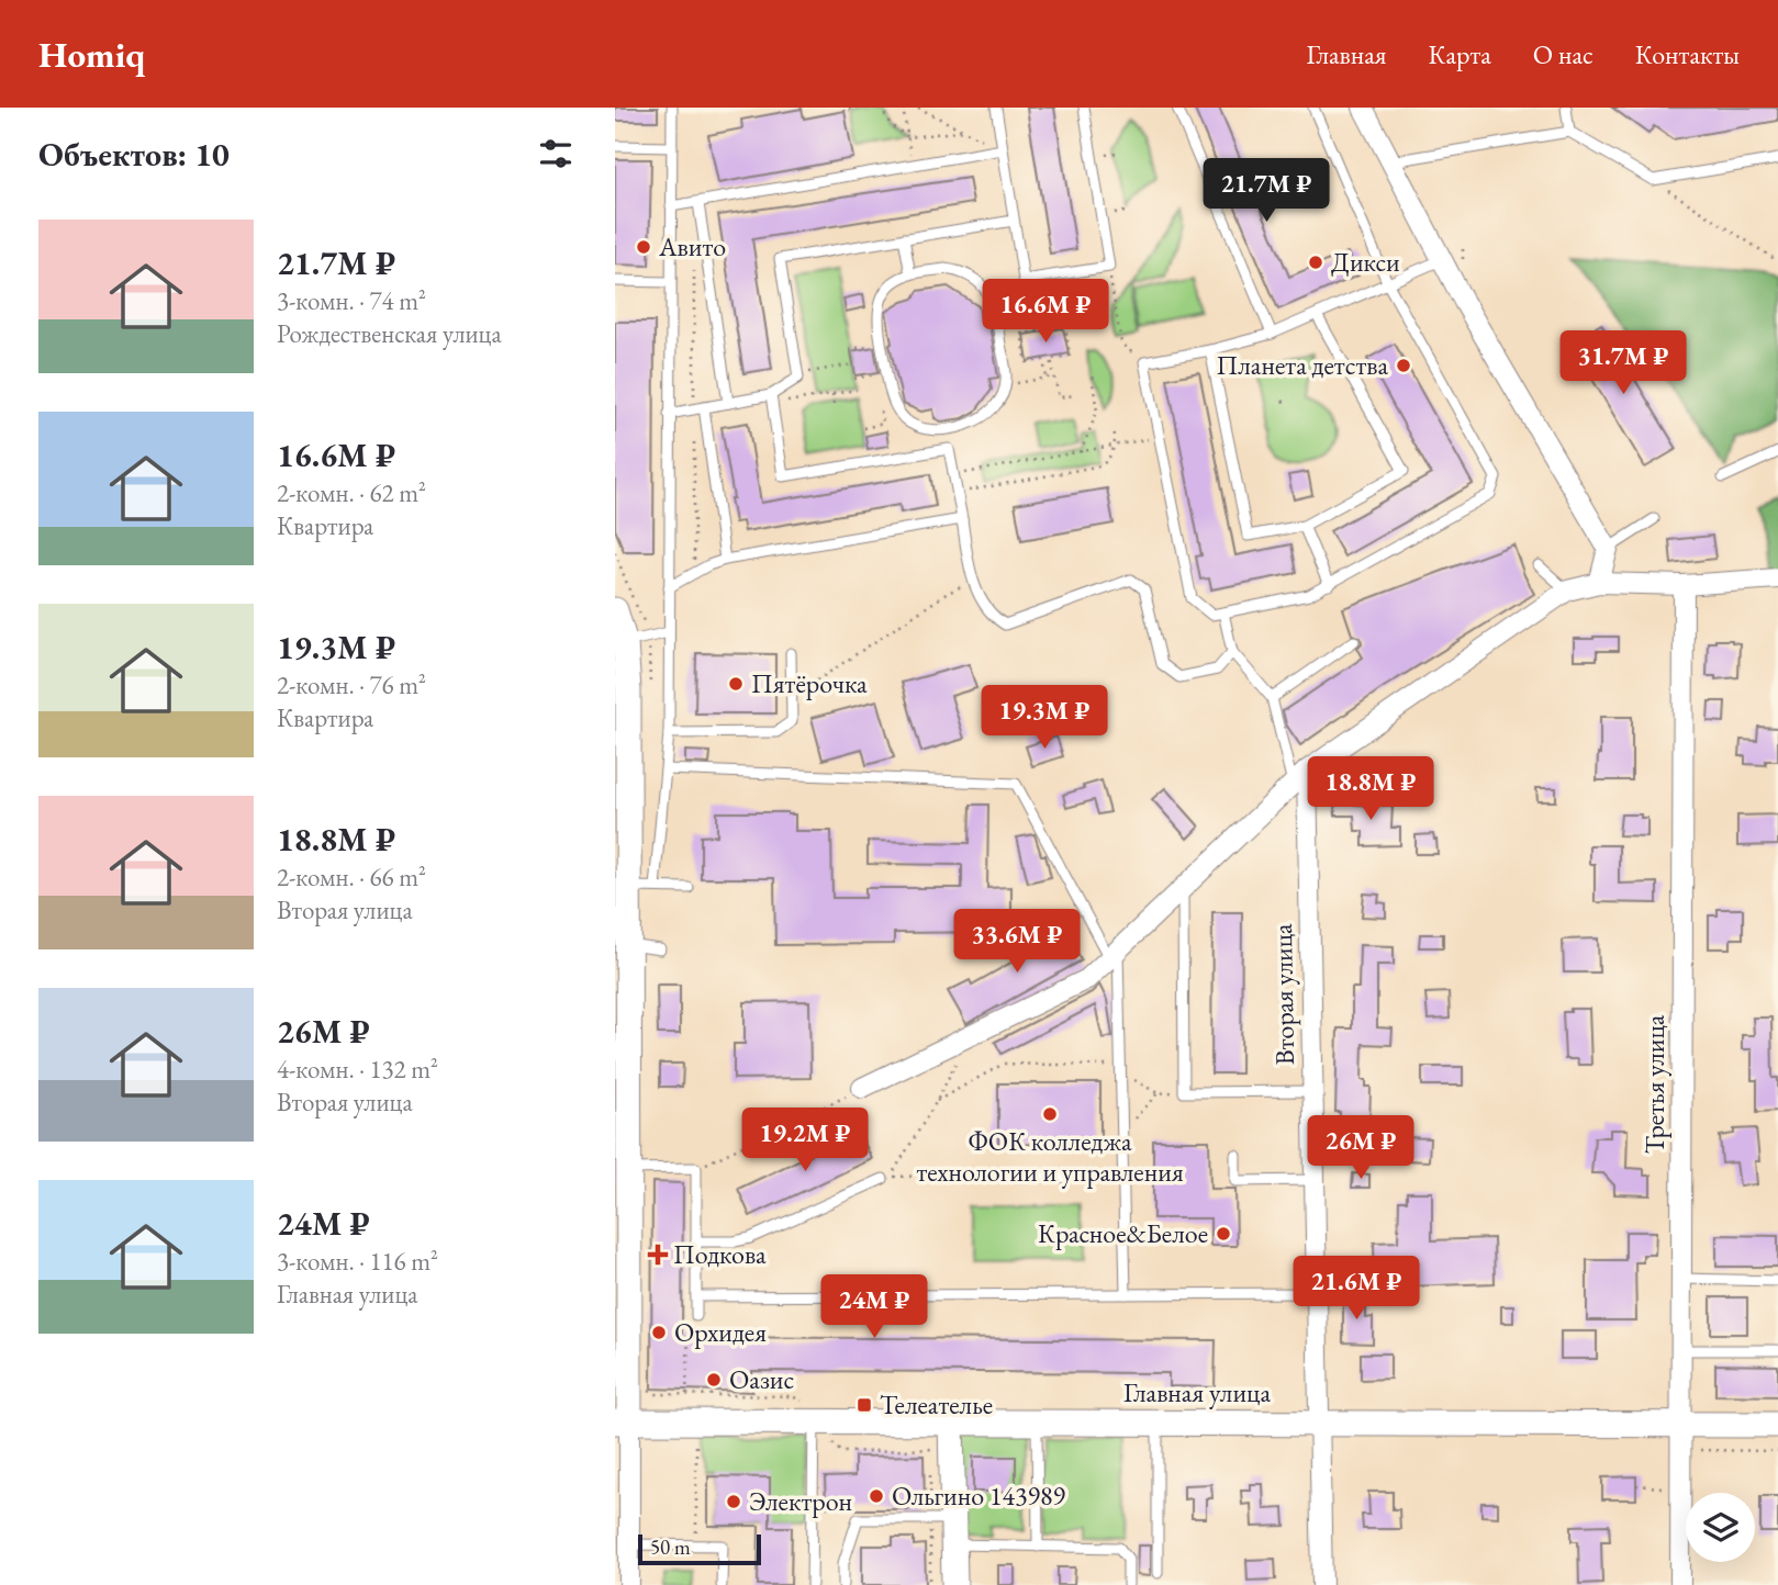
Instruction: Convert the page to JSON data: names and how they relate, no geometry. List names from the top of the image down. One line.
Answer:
{"streets":{"street":["Вторая улица","Третья улица","Главная улица"]},"crossings":[["Вторая улица","Главная улица"],["Третья улица","Главная улица"]],"places":{"other":["Авито","Дикси","Планета детства","Пятёрочка","ФОК колледжа технологии и управления","Красное&Белое","Орхидея","Оазис","Ольгино 143989","Электрон"],"health":["Подкова"],"transit":["Телеателье"]},"scale_bar":"50 m","page":{"header":"Homiq","nav":["Главная","Карта","О нас","Контакты"],"heading":"Объектов: 10","price":["21.7M ₽","16.6M ₽","31.7M ₽","19.3M ₽","18.8M ₽","33.6M ₽","19.2M ₽","26M ₽","21.6M ₽","24M ₽"],"list":[{"name":"21.7M ₽","note":"3-комн. · 74 m² · Рождественская улица"},{"name":"16.6M ₽","note":"2-комн. · 62 m² · Квартира"},{"name":"19.3M ₽","note":"2-комн. · 76 m² · Квартира"},{"name":"18.8M ₽","note":"2-комн. · 66 m² · Вторая улица"},{"name":"26M ₽","note":"4-комн. · 132 m² · Вторая улица"},{"name":"24M ₽","note":"3-комн. · 116 m² · Главная улица"}],"scale":"50 m"}}
